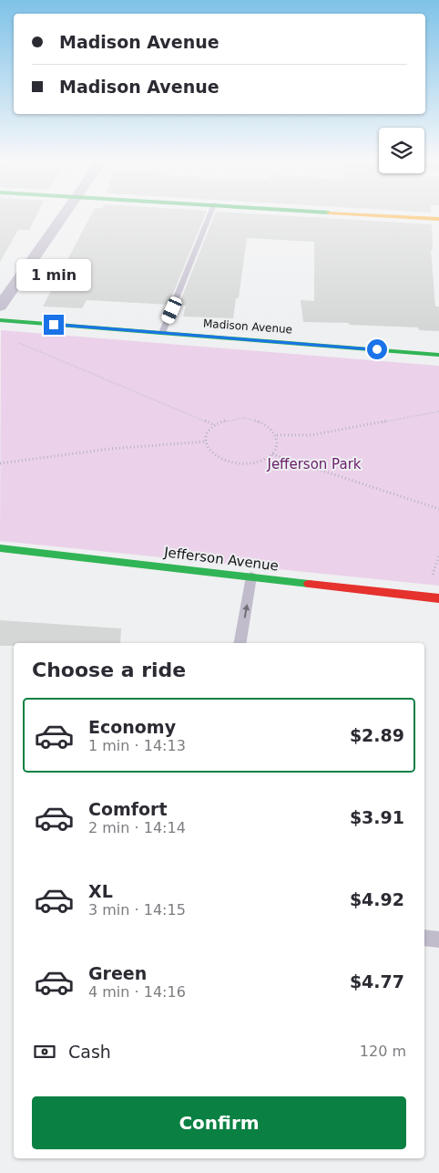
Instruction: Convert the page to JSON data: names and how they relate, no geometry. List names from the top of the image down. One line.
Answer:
{"streets":{"street":["Madison Avenue","Jefferson Avenue"]},"parks":["Jefferson Park"],"page":{"banner":["Madison Avenue","Madison Avenue"],"bubble":"1 min","heading":"Choose a ride","list":[{"name":"Economy","note":"1 min · 14:13","value":"$2.89"},{"name":"Comfort","note":"2 min · 14:14","value":"$3.91"},{"name":"XL","note":"3 min · 14:15","value":"$4.92"},{"name":"Green","note":"4 min · 14:16","value":"$4.77"}],"pay":["Cash","120 m"],"buttons":"Confirm"}}
